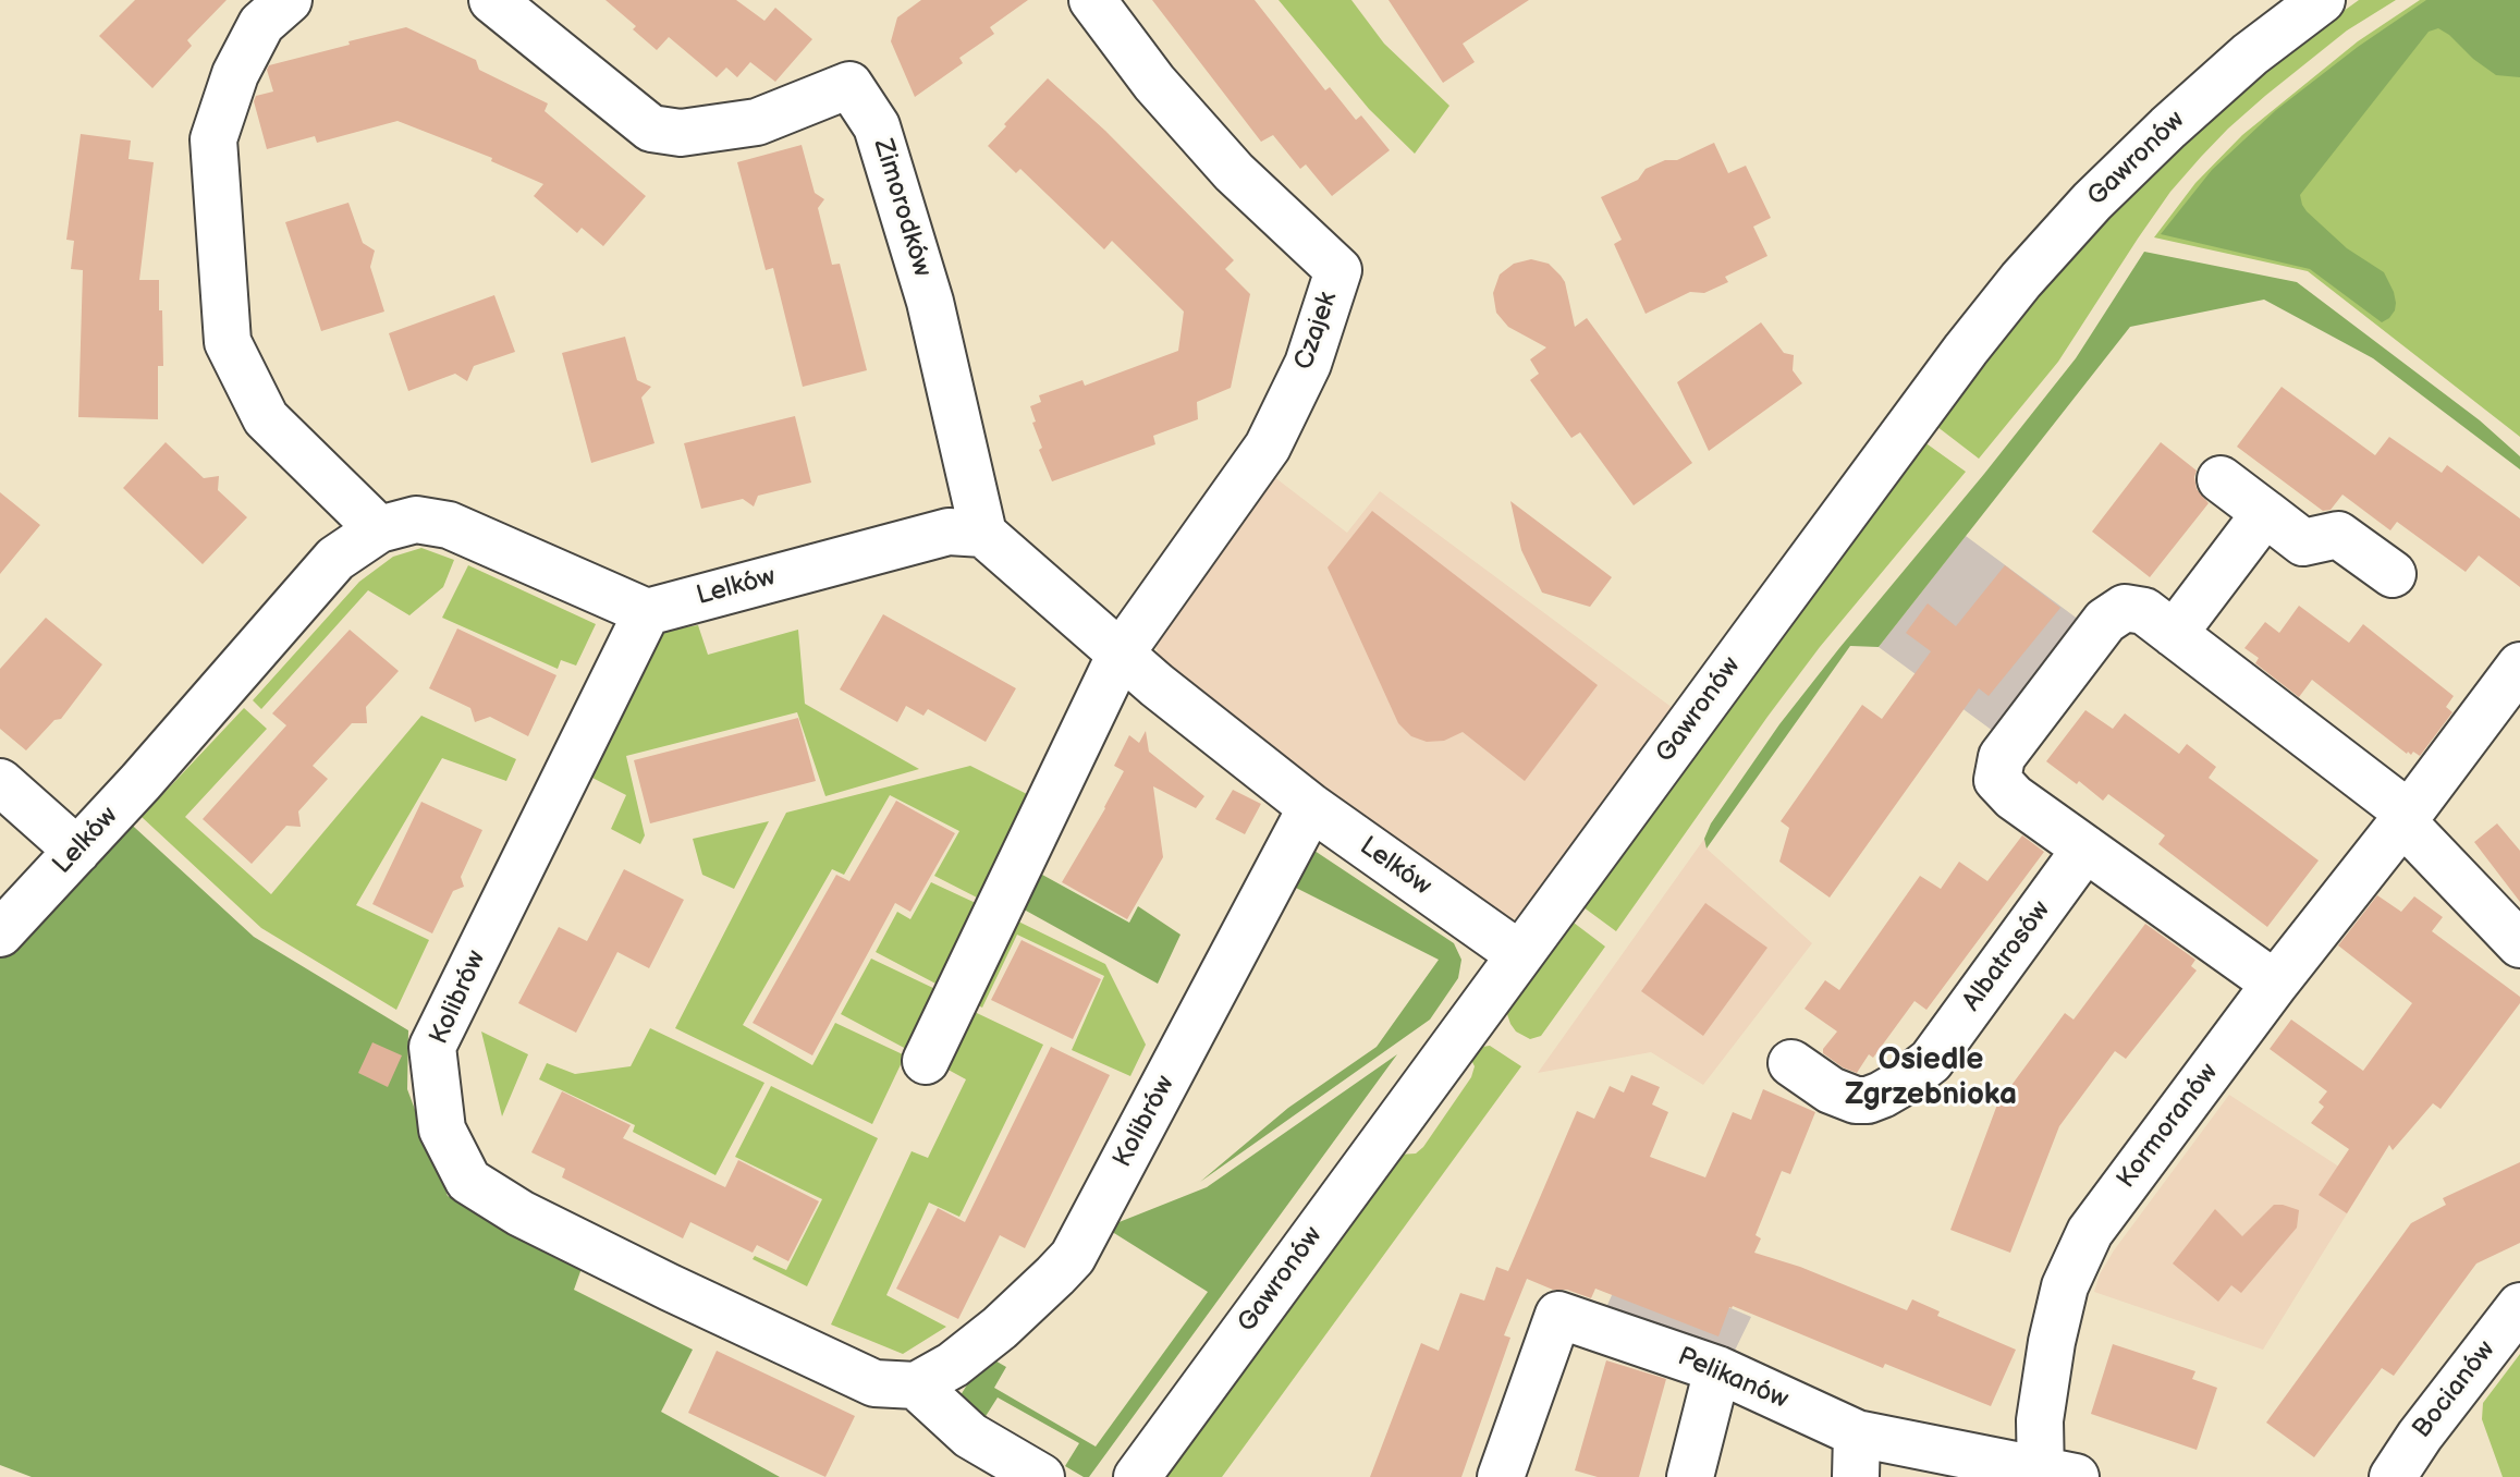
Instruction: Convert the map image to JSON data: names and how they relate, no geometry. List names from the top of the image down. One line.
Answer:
{"streets":{"street":["Gawronów","Zimorodków","Czajek","Lelków","Albatrosów","Kolibrów","Kormoranów","Pelikanów","Bocianów"]},"crossings":[["Gawronów","Lelków"],["Zimorodków","Lelków"],["Czajek","Lelków"],["Lelków","Kolibrów"],["Kormoranów","Pelikanów"]],"districts":["Osiedle Zgrzebnioka"]}
